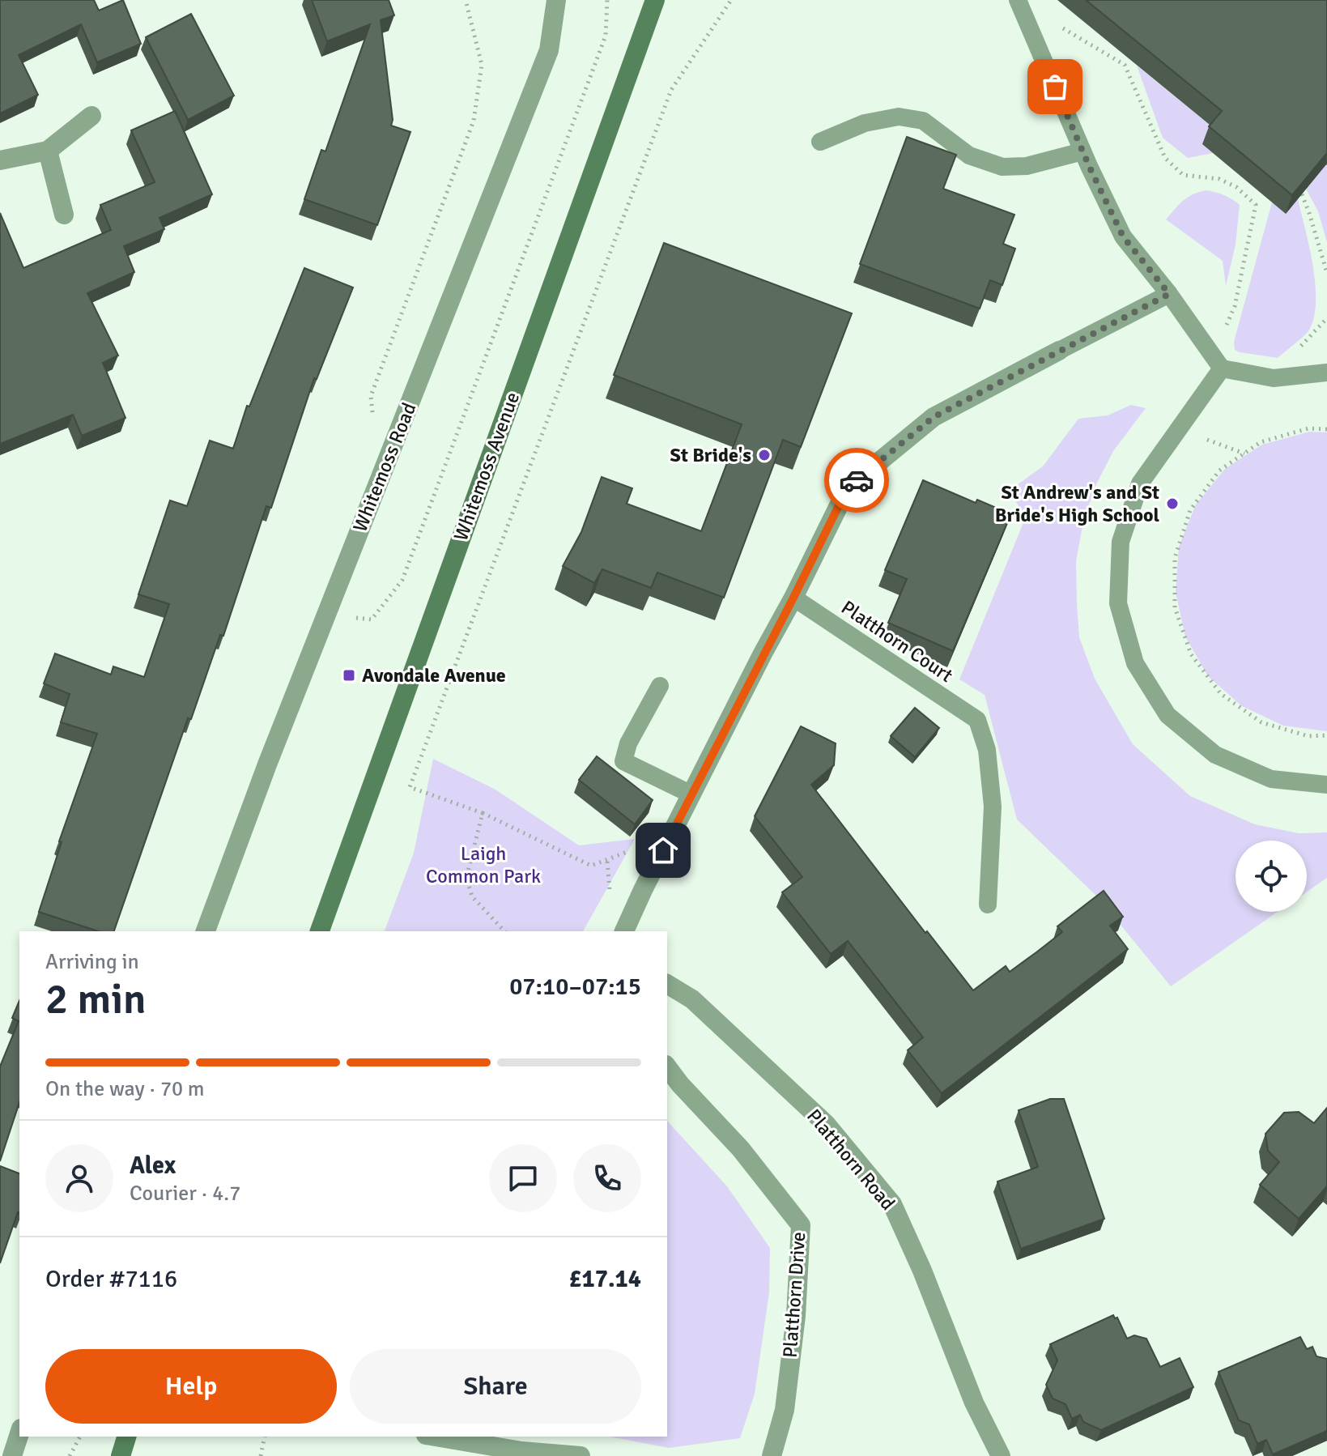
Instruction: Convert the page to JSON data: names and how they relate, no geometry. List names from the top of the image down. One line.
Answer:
{"streets":{"main road":["Whitemoss Avenue"],"street":["Whitemoss Road","Platthorn Road","Platthorn Drive"],"lane":["Platthorn Court"]},"parks":["Laigh Common Park"],"places":{"other":["St Bride's","St Andrew's and St Bride's High School"],"transit":["Avondale Avenue"]},"page":{"heading":["2 min","Arriving in","07:10–07:15"],"panel":["Alex","Courier · 4.7","Order #7116","£17.14"],"bar":"On the way · 70 m","buttons":["Help","Share"]}}
